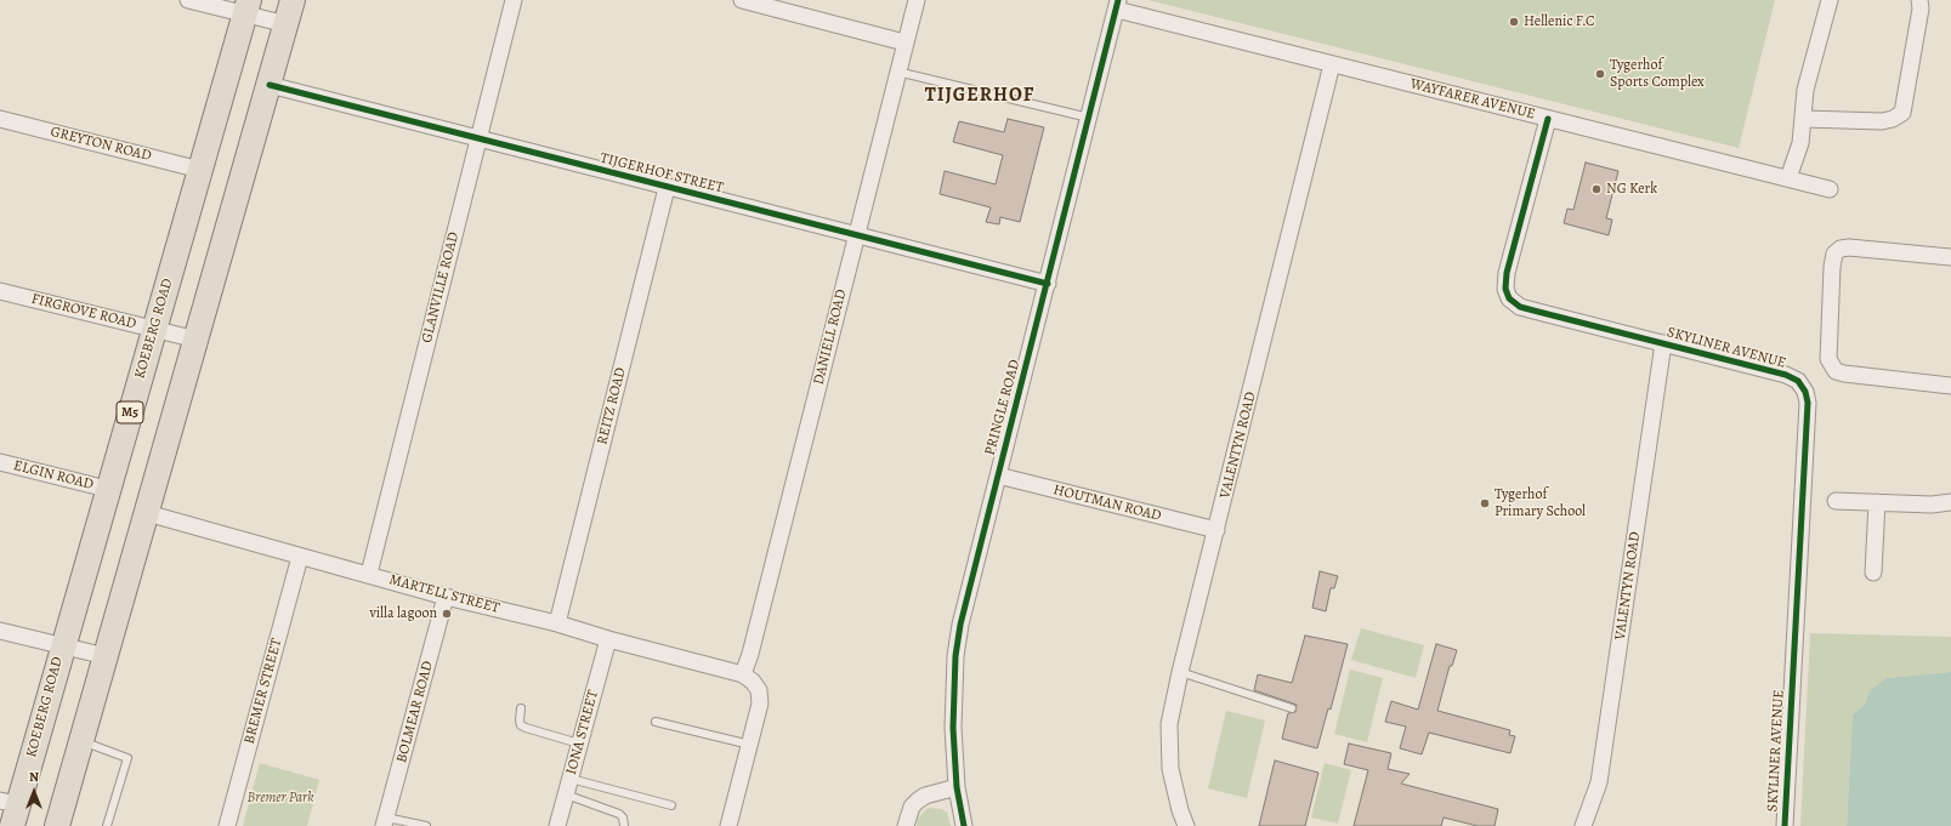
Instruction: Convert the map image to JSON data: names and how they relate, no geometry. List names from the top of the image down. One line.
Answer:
{"streets":{"main road":["KOEBERG ROAD","M5"],"street":["WAYFARER AVENUE","GREYTON ROAD","TIJGERHOF STREET","GLANVILLE ROAD","FIRGROVE ROAD","DANIELL ROAD","SKYLINER AVENUE","REITZ ROAD","PRINGLE ROAD","VALENTYN ROAD","ELGIN ROAD","HOUTMAN ROAD","MARTELL STREET","BREMER STREET","BOLMEAR ROAD","IONA STREET"]},"crossings":[["WAYFARER AVENUE","SKYLINER AVENUE"],["WAYFARER AVENUE","PRINGLE ROAD"],["WAYFARER AVENUE","VALENTYN ROAD"],["GREYTON ROAD","KOEBERG ROAD"],["TIJGERHOF STREET","GLANVILLE ROAD"],["TIJGERHOF STREET","DANIELL ROAD"],["TIJGERHOF STREET","REITZ ROAD"],["TIJGERHOF STREET","PRINGLE ROAD"],["GLANVILLE ROAD","MARTELL STREET"],["FIRGROVE ROAD","KOEBERG ROAD"],["KOEBERG ROAD","ELGIN ROAD"],["DANIELL ROAD","MARTELL STREET"],["SKYLINER AVENUE","VALENTYN ROAD"],["REITZ ROAD","MARTELL STREET"],["PRINGLE ROAD","HOUTMAN ROAD"],["VALENTYN ROAD","HOUTMAN ROAD"],["MARTELL STREET","BREMER STREET"],["MARTELL STREET","BOLMEAR ROAD"],["MARTELL STREET","IONA STREET"]],"districts":["TIJGERHOF"],"parks":["Bremer Park"],"places":["Hellenic F.C","Tygerhof Sports Complex","NG Kerk","Tygerhof Primary School","villa lagoon"],"north":"top"}
